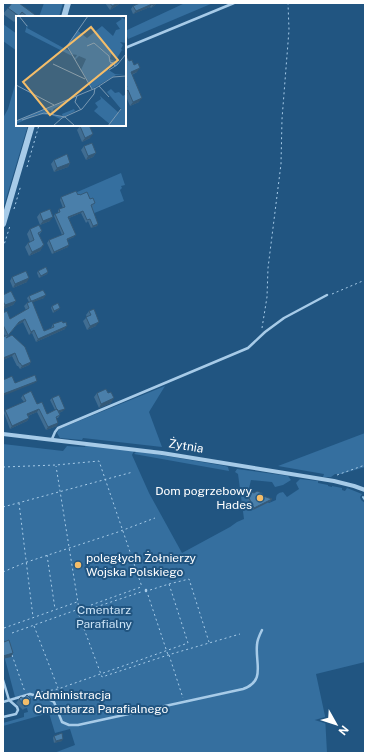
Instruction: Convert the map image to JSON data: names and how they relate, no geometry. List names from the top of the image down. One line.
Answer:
{"streets":{"street":["Żytnia"]},"parks":["Cmentarz Parafialny"],"places":["Dom pogrzebowy Hades","poległych Żołnierzy Wojska Polskiego","Administracja Cmentarza Parafialnego"],"north":"bottom right"}
